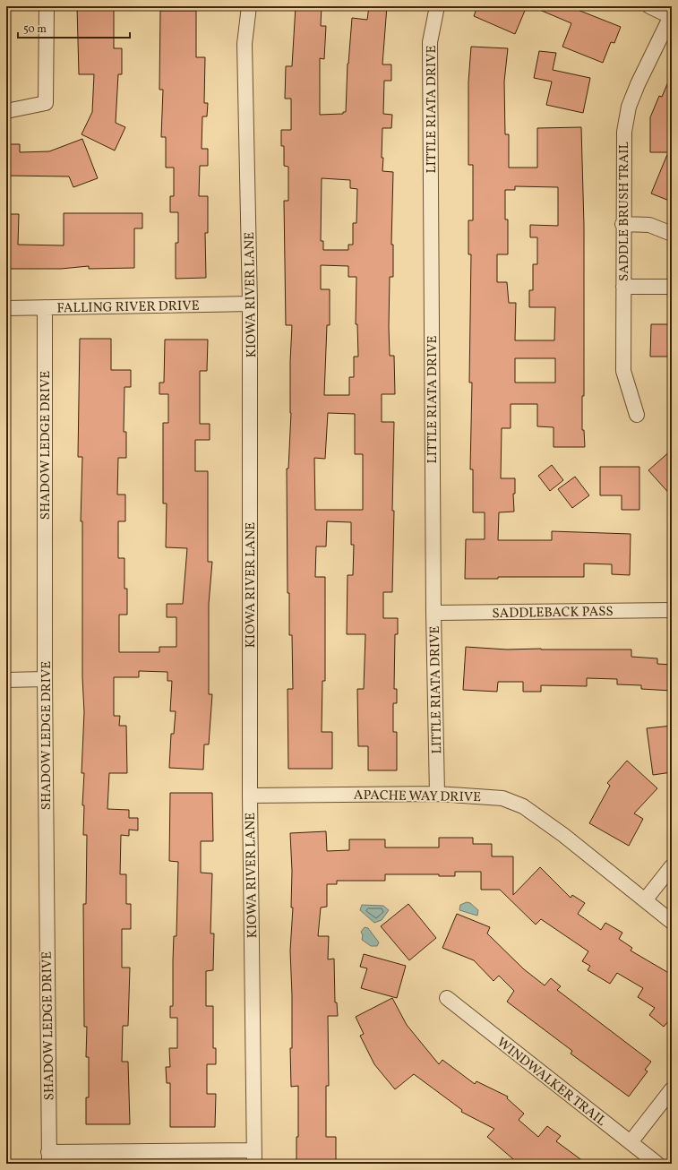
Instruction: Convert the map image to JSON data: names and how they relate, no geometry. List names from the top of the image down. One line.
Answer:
{"streets":{"street":["LITTLE RIATA DRIVE","SADDLE BRUSH TRAIL","KIOWA RIVER LANE","FALLING RIVER DRIVE","SHADOW LEDGE DRIVE","SADDLEBACK PASS","APACHE WAY DRIVE","WINDWALKER TRAIL"]},"crossings":[["LITTLE RIATA DRIVE","SADDLEBACK PASS"],["LITTLE RIATA DRIVE","APACHE WAY DRIVE"],["KIOWA RIVER LANE","FALLING RIVER DRIVE"],["KIOWA RIVER LANE","APACHE WAY DRIVE"],["FALLING RIVER DRIVE","SHADOW LEDGE DRIVE"]],"scale_bar":"50 m"}
